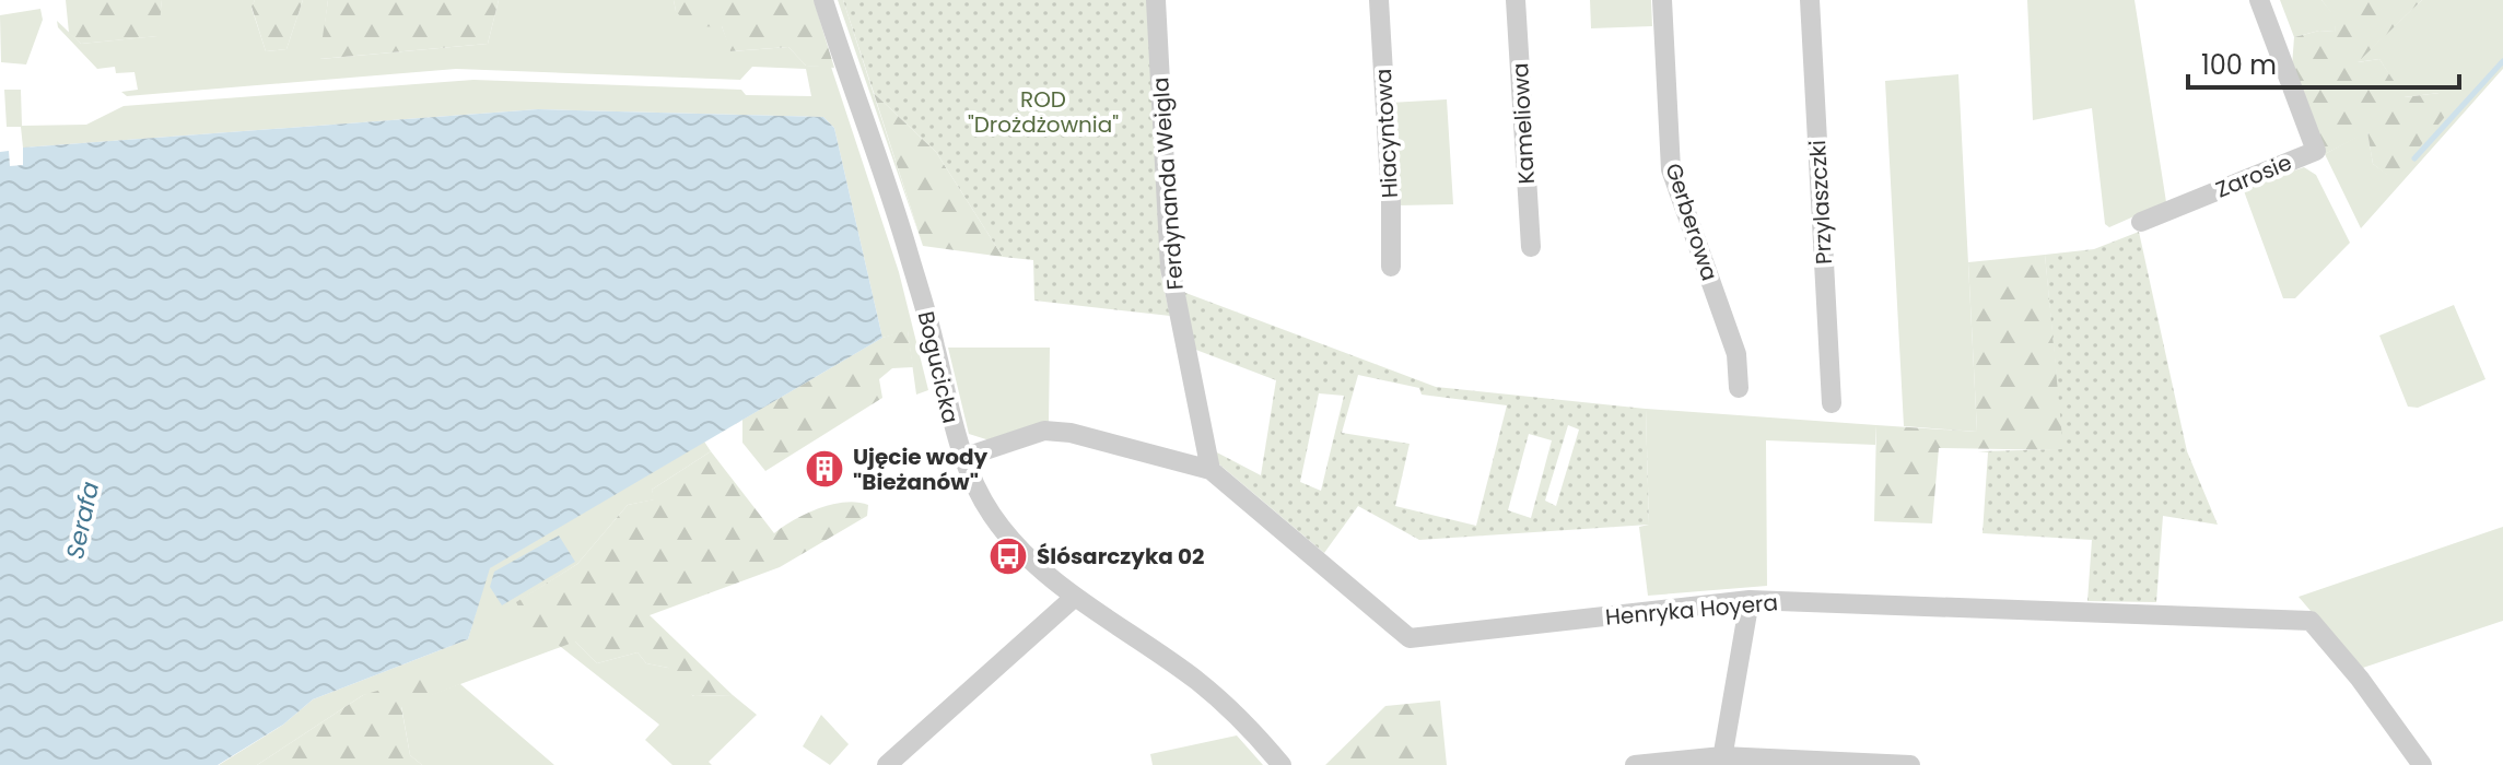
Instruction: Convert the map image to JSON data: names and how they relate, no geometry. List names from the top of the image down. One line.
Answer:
{"streets":{"street":["Kameliowa","Hiacyntowa","Zarosie","Ferdynanda Weigla","Przylaszczki","Gerberowa","Bogucicka","Henryka Hoyera"]},"crossings":[["Ferdynanda Weigla","Henryka Hoyera"],["Bogucicka","Henryka Hoyera"]],"water":["Serafa"],"parks":["ROD \"Drożdżownia\""],"places":{"building":["Ujęcie wody \"Bieżanów\""],"bus stop":["Ślósarczyka 02"]},"scale_bar":"100 m"}
